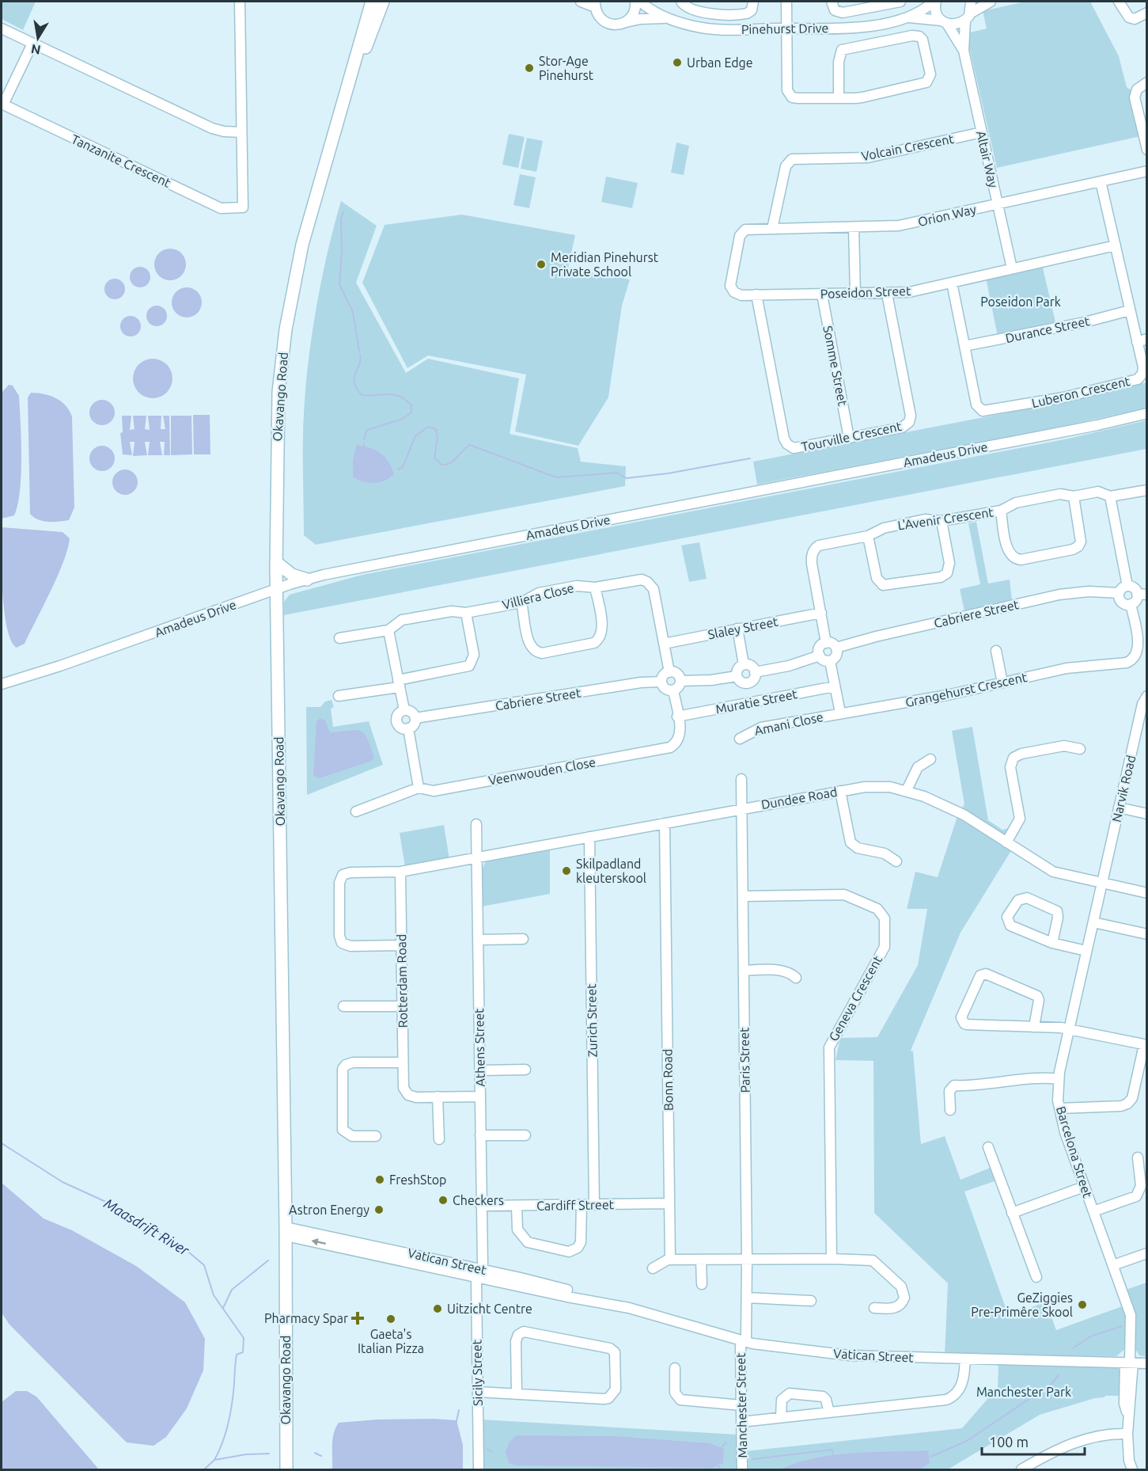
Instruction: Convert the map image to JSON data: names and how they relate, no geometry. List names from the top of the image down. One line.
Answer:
{"streets":{"main road":["Okavango Road"],"street":["Pinehurst Drive","Volcain Crescent","Altair Way","Tanzanite Crescent","Orion Way","Poseidon Street","Durance Street","Somme Street","Luberon Crescent","Tourville Crescent","Amadeus Drive","L'Avenir Crescent","Villiera Close","Cabriere Street","Slaley Street","Grangehurst Crescent","Muratie Street","Amani Close","Veenwouden Close","Narvik Road","Dundee Road","Rotterdam Road","Geneva Crescent","Zurich Street","Athens Street","Paris Street","Bonn Road","Barcelona Street","Cardiff Street","Vatican Street","Sicily Street","Manchester Street"]},"crossings":[["Pinehurst Drive","Altair Way"],["Volcain Crescent","Altair Way"],["Volcain Crescent","Orion Way"],["Altair Way","Orion Way"],["Altair Way","Poseidon Street"],["Orion Way","Poseidon Street"],["Orion Way","Luberon Crescent"],["Poseidon Street","Somme Street"],["Poseidon Street","Luberon Crescent"],["Poseidon Street","Tourville Crescent"],["Durance Street","Luberon Crescent"],["Somme Street","Tourville Crescent"],["Okavango Road","Amadeus Drive"],["Okavango Road","Vatican Street"],["L'Avenir Crescent","Cabriere Street"],["L'Avenir Crescent","Slaley Street"],["Villiera Close","Cabriere Street"],["Villiera Close","Slaley Street"],["Villiera Close","Veenwouden Close"],["Cabriere Street","Veenwouden Close"],["Grangehurst Crescent","Amani Close"],["Muratie Street","Veenwouden Close"],["Narvik Road","Dundee Road"],["Narvik Road","Barcelona Street"],["Dundee Road","Zurich Street"],["Dundee Road","Athens Street"],["Dundee Road","Paris Street"],["Dundee Road","Bonn Road"],["Dundee Road","Barcelona Street"],["Rotterdam Road","Athens Street"],["Geneva Crescent","Paris Street"],["Zurich Street","Cardiff Street"],["Athens Street","Cardiff Street"],["Athens Street","Vatican Street"],["Athens Street","Sicily Street"],["Paris Street","Vatican Street"],["Paris Street","Manchester Street"],["Bonn Road","Cardiff Street"],["Barcelona Street","Vatican Street"],["Vatican Street","Sicily Street"],["Vatican Street","Manchester Street"]],"water":["Maasdrift River"],"parks":["Poseidon Park","Manchester Park"],"places":{"other":["Urban Edge","Stor-Age Pinehurst","Meridian Pinehurst Private School","Skilpadland kleuterskool","FreshStop","Checkers","Astron Energy","GeZiggies Pre-Primêre Skool","Uitzicht Centre","Gaeta's Italian Pizza"],"health":["Pharmacy Spar"]},"scale_bar":"100 m","north":"bottom"}
